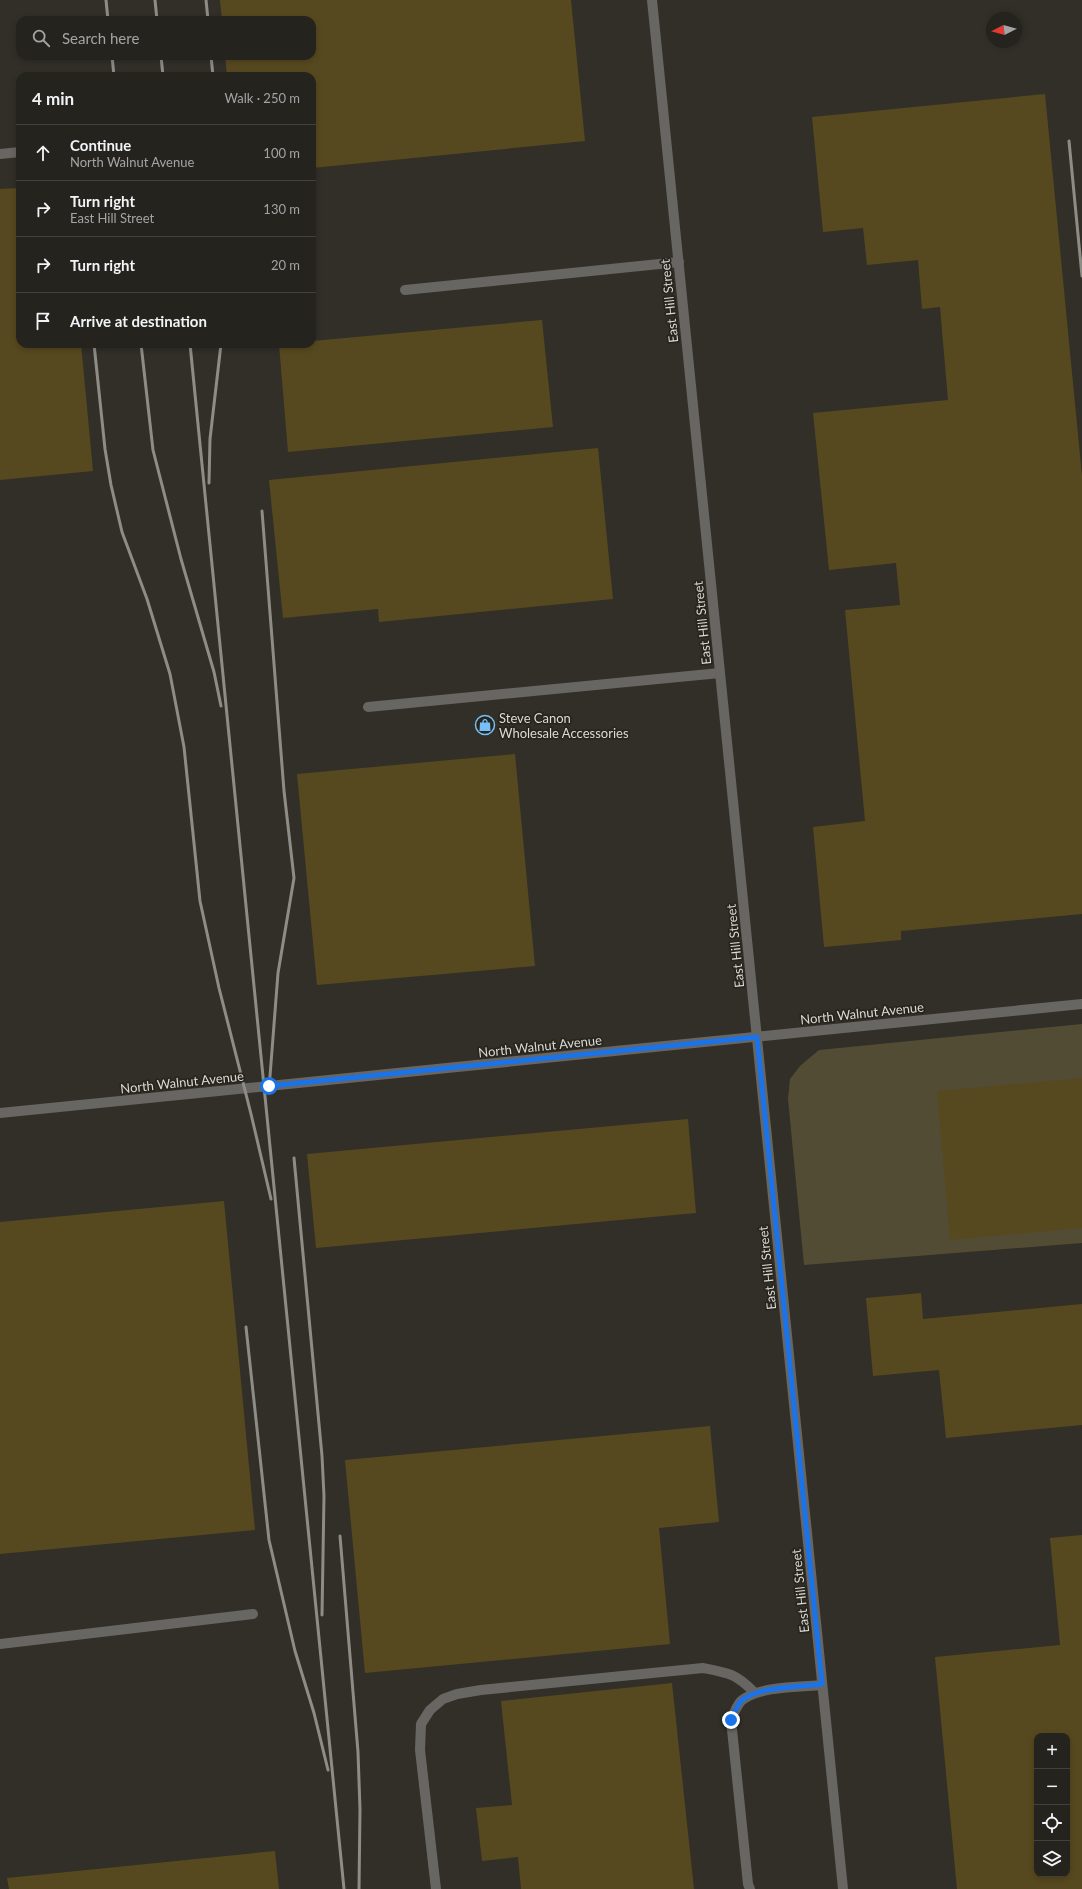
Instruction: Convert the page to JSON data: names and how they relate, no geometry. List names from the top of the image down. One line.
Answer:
{"streets":{"street":["East Hill Street","North Walnut Avenue"]},"crossings":[["East Hill Street","North Walnut Avenue"]],"places":{"shop":["Steve Canon Wholesale Accessories"]},"north":"left","page":{"search":"Search here","heading":["4 min","Walk · 250 m"],"list":[["Continue","North Walnut Avenue","100 m"],["Turn right","East Hill Street","130 m"],["Turn right","20 m"],"Arrive at destination"],"map_buttons":["+","−"]}}
